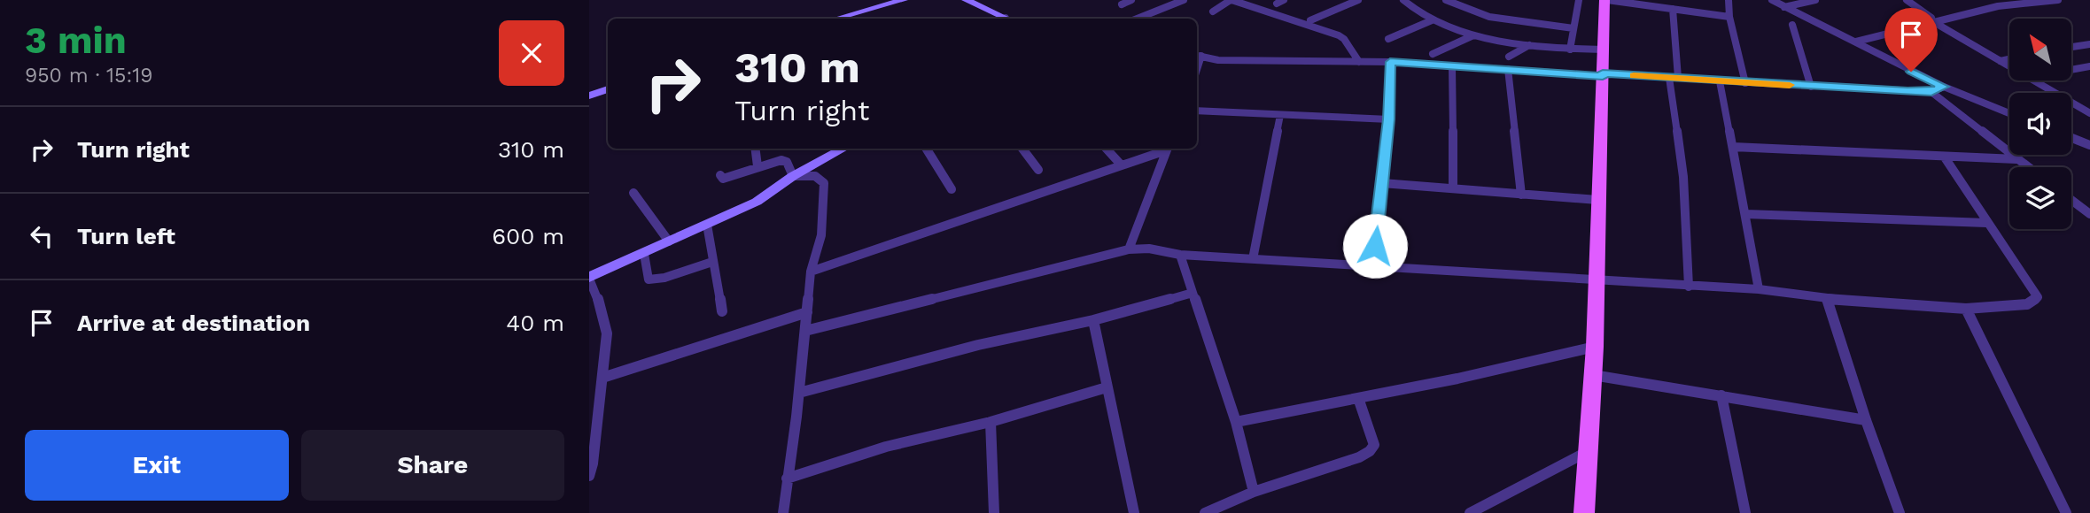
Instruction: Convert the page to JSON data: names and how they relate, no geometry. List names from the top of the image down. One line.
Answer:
{"north":"top left","page":{"heading":["3 min","950 m · 15:19"],"turn":["310 m","Turn right"],"list":[{"name":"Turn right","value":"310 m"},{"name":"Turn left","value":"600 m"},{"name":"Arrive at destination","value":"40 m"}],"buttons":["Exit","Share"]}}
